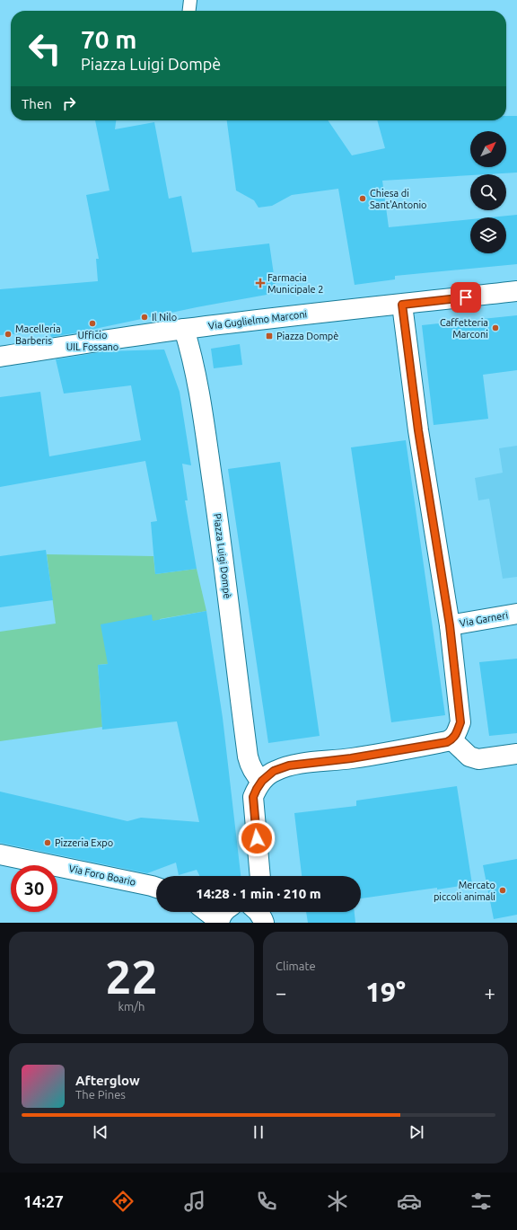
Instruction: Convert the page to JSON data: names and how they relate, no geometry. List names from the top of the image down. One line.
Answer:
{"streets":{"street":["Via Guglielmo Marconi","Piazza Luigi Dompè","Via Garneri","Via Foro Boario"]},"crossings":[["Via Guglielmo Marconi","Piazza Luigi Dompè"]],"places":{"other":["Chiesa di Sant'Antonio","Il Nilo","Ufficio UIL Fossano","Caffetteria Marconi","Macelleria Barberis","Pizzeria Expo","Mercato piccoli animali"],"health":["Farmacia Municipale 2"],"transit":["Piazza Dompè"]},"north":"top right","page":{"turn":["70 m","Piazza Luigi Dompè"],"then":"Then","limit":"30","trip":"14:28 · 1 min · 210 m","tile":[["22","km/h"],"Climate"],"heat":["−","19°","+"],"song":["Afterglow","The Pines"],"tabs":"14:27"}}
